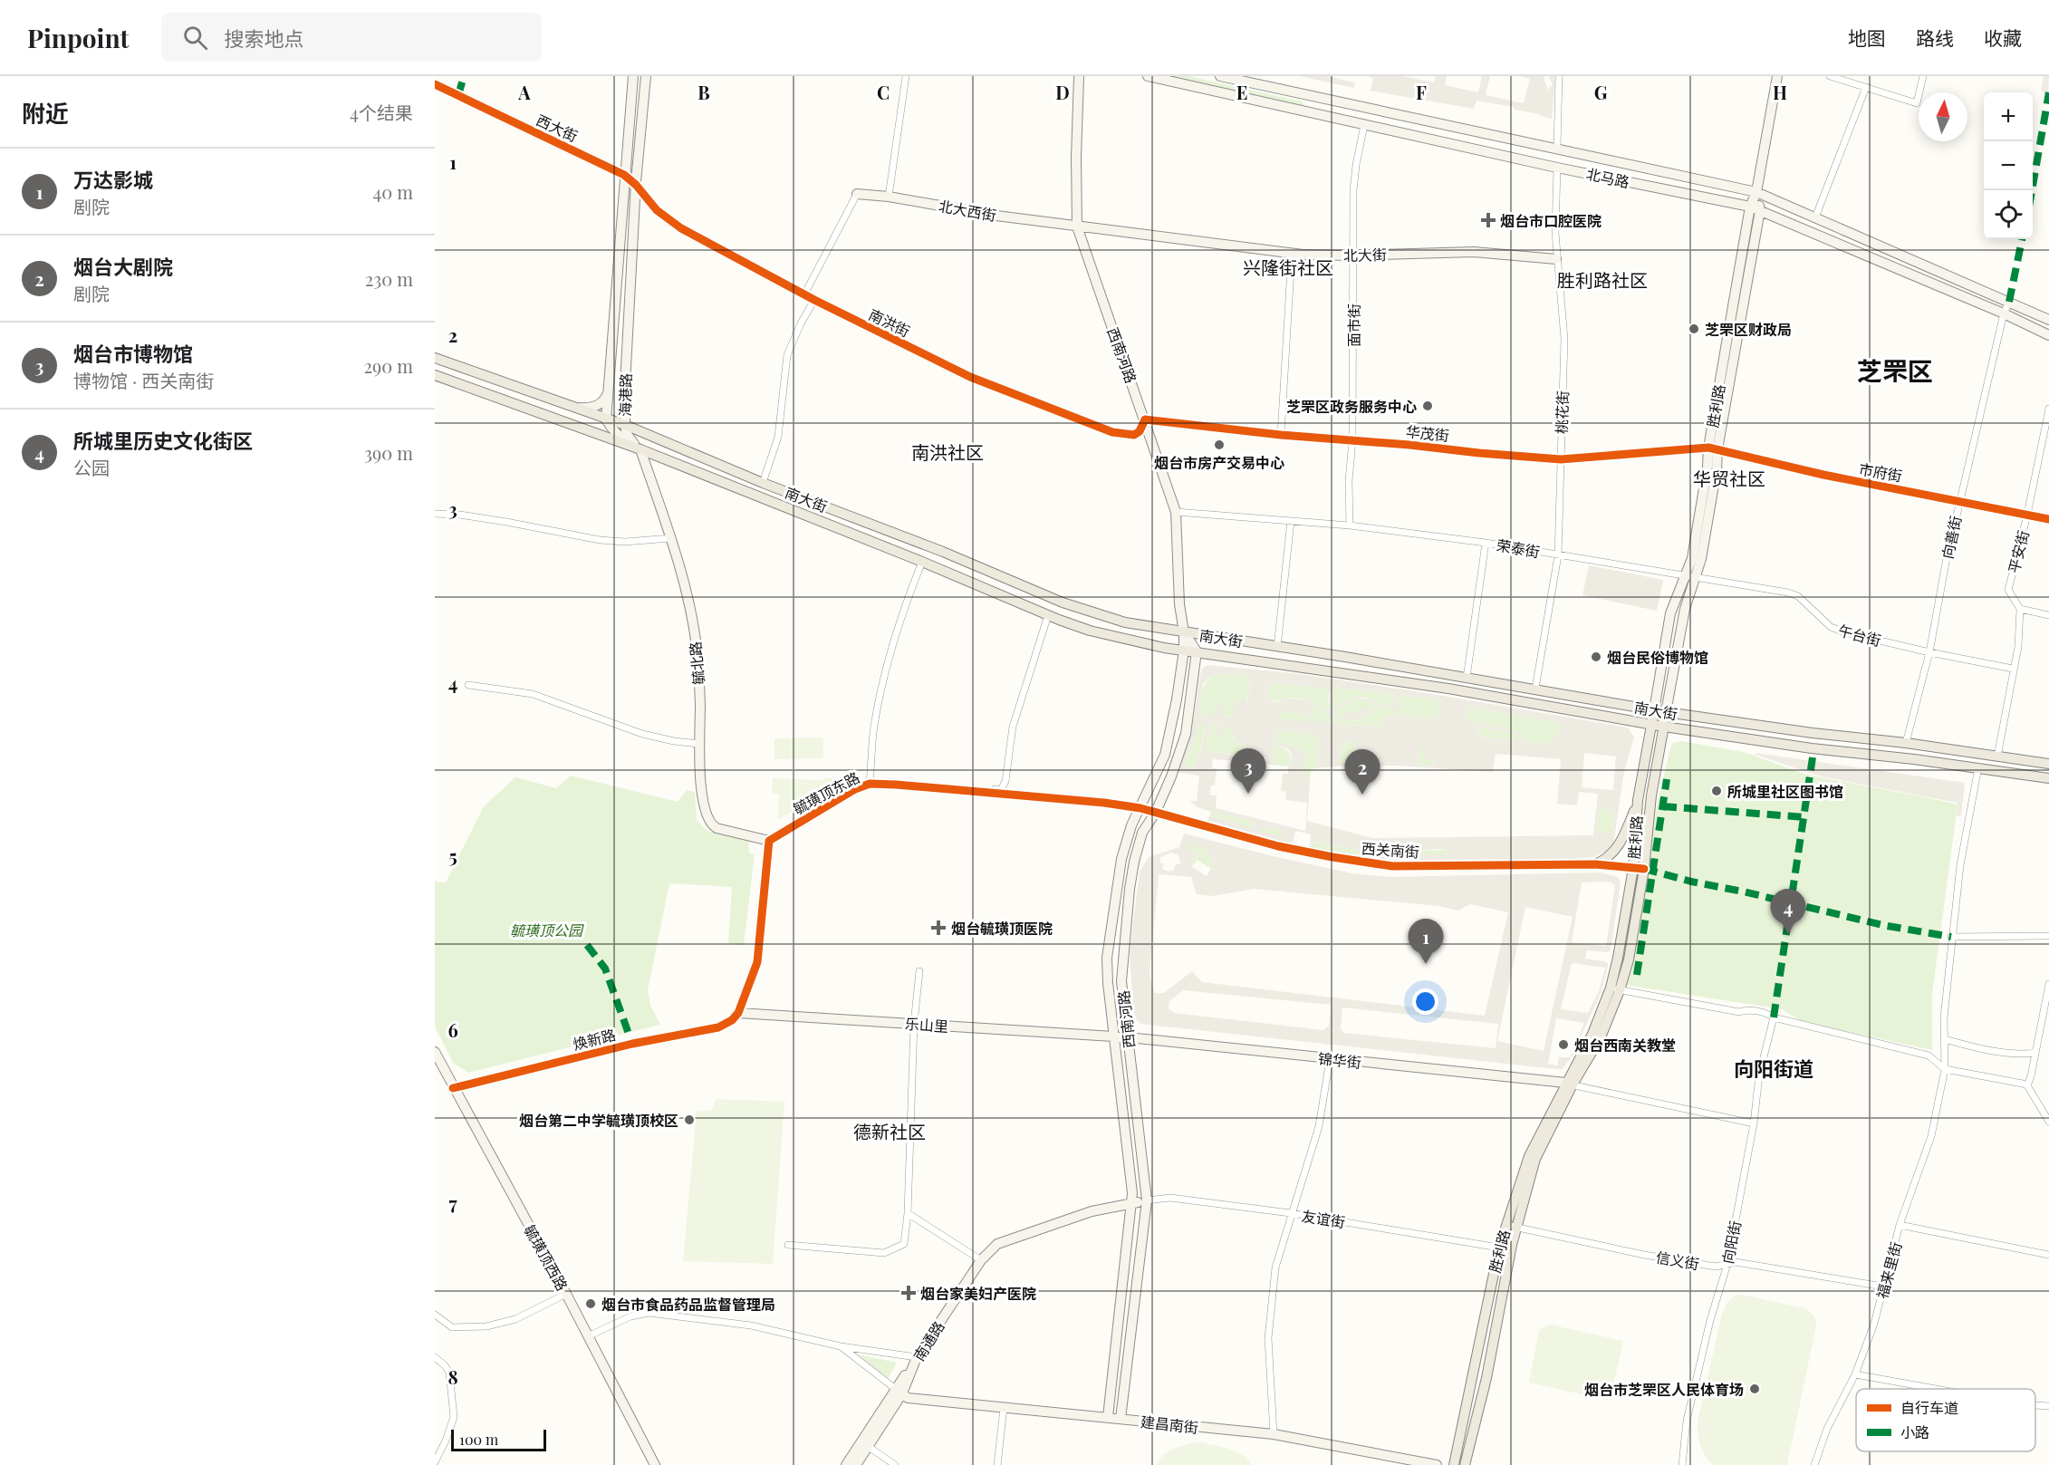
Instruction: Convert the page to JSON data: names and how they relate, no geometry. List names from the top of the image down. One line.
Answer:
{"streets":{"main road":["胜利路","南大街"],"street":["西大街","北马路","北大西街","北大街","南洪街","面市街","西南河路","海港路","桃花街","华茂街","市府街","向善街","荣泰街","平安街","午台街","毓北路","毓璜顶东路","西关南街","乐山里","焕新路","锦华街","友谊街","向阳街","毓璜顶西路","信义街","福来里街","南通路","建昌南街"]},"crossings":[["西大街","南洪街"],["西大街","海港路"],["北马路","面市街"],["北马路","胜利路"],["北马路","桃花街"],["北马路","向善街"],["北大西街","北大街"],["北大西街","西南河路"],["北大街","面市街"],["北大街","西南河路"],["北大街","桃花街"],["南洪街","西南河路"],["南洪街","海港路"],["南洪街","华茂街"],["面市街","华茂街"],["面市街","荣泰街"],["西南河路","华茂街"],["西南河路","南大街"],["西南河路","荣泰街"],["西南河路","毓璜顶东路"],["西南河路","西关南街"],["西南河路","乐山里"],["西南河路","锦华街"],["西南河路","友谊街"],["西南河路","南通路"],["西南河路","建昌南街"],["海港路","南大街"],["海港路","毓北路"],["胜利路","华茂街"],["胜利路","市府街"],["胜利路","南大街"],["胜利路","荣泰街"],["胜利路","午台街"],["胜利路","西关南街"],["胜利路","锦华街"],["胜利路","友谊街"],["胜利路","信义街"],["桃花街","华茂街"],["桃花街","南大街"],["桃花街","荣泰街"],["华茂街","市府街"],["市府街","向善街"],["市府街","平安街"],["南大街","向善街"],["南大街","平安街"],["南大街","毓北路"],["南大街","福来里街"],["向善街","午台街"],["荣泰街","午台街"],["平安街","午台街"],["毓北路","毓璜顶东路"],["毓璜顶东路","西关南街"],["乐山里","焕新路"],["乐山里","锦华街"],["焕新路","毓璜顶西路"],["友谊街","南通路"],["向阳街","信义街"],["信义街","福来里街"],["南通路","建昌南街"]],"districts":["兴隆街社区","胜利路社区","芝罘区","南洪社区","华贸社区","向阳街道","德新社区"],"parks":["毓璜顶公园"],"places":{"health":["烟台市口腔医院","烟台毓璜顶医院","烟台家美妇产医院"],"other":["芝罘区财政局","芝罘区政务服务中心","烟台市房产交易中心","烟台民俗博物馆","所城里社区图书馆","烟台西南关教堂","烟台第二中学毓璜顶校区","烟台市食品药品监督管理局","烟台市芝罘区人民体育场"]},"legend":["自行车道","小路"],"scale_bar":"100 m","north":"top","page":{"header":"Pinpoint","search":"搜索地点","nav":["地图","路线","收藏"],"heading":["附近","4个结果"],"map_buttons":["+","−"],"list":[{"mark":"1","name":"万达影城","note":"剧院","value":"40 m"},{"mark":"2","name":"烟台大剧院","note":"剧院","value":"230 m"},{"mark":"3","name":"烟台市博物馆","note":"博物馆 · 西关南街","value":"290 m"},{"mark":"4","name":"所城里历史文化街区","note":"公园","value":"390 m"}],"pins":["3","2","4","1"],"scale":"100 m"},"grid":{"columns":["A","B","C","D","E","F","G","H"],"rows":["1","2","3","4","5","6","7","8"]}}
